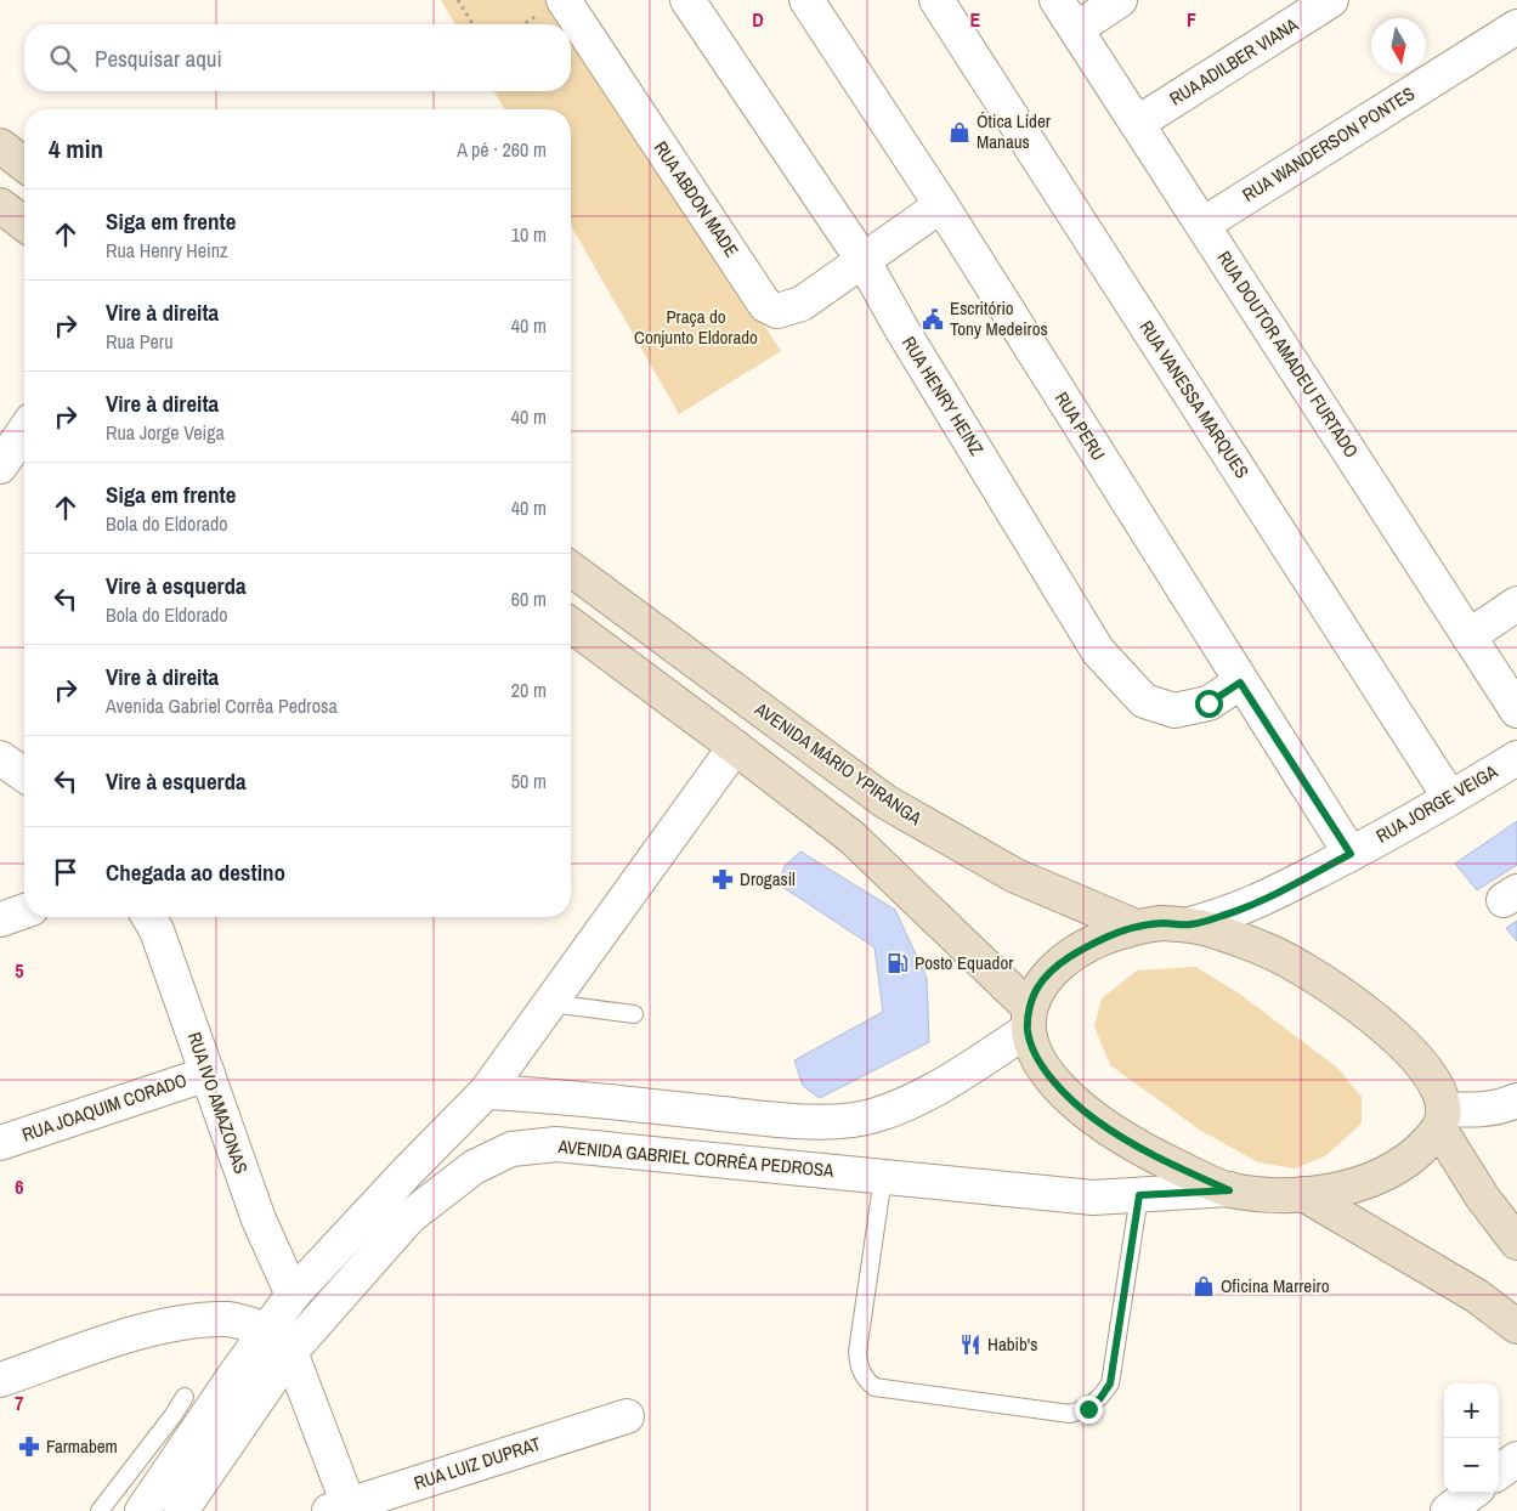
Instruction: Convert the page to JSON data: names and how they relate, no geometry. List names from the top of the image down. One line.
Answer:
{"streets":{"main road":["AVENIDA MÁRIO YPIRANGA"],"street":["RUA ADILBER VIANA","RUA WANDERSON PONTES","RUA ABDON MADE","RUA DOUTOR AMADEU FURTADO","RUA HENRY HEINZ","RUA VANESSA MARQUES","RUA PERU","RUA JORGE VEIGA","RUA IVO AMAZONAS","RUA JOAQUIM CORADO","AVENIDA GABRIEL CORRÊA PEDROSA","RUA LUIZ DUPRAT"]},"crossings":[["RUA ADILBER VIANA","RUA DOUTOR AMADEU FURTADO"],["RUA WANDERSON PONTES","RUA DOUTOR AMADEU FURTADO"],["RUA ABDON MADE","RUA HENRY HEINZ"],["RUA ABDON MADE","RUA PERU"],["RUA HENRY HEINZ","RUA PERU"],["RUA VANESSA MARQUES","RUA JORGE VEIGA"],["RUA PERU","RUA JORGE VEIGA"],["RUA IVO AMAZONAS","RUA JOAQUIM CORADO"],["RUA IVO AMAZONAS","AVENIDA GABRIEL CORRÊA PEDROSA"]],"parks":["Praça do Conjunto Eldorado"],"places":{"shop":["Ótica Líder Manaus","Oficina Marreiro"],"public building":["Escritório Tony Medeiros"],"pharmacy":["Drogasil","Farmabem"],"fuel station":["Posto Equador"],"restaurant":["Habib's"]},"north":"bottom","page":{"search":"Pesquisar aqui","heading":["4 min","A pé · 260 m"],"list":[["Siga em frente","Rua Henry Heinz","10 m"],["Vire à direita","Rua Peru","40 m"],["Vire à direita","Rua Jorge Veiga","40 m"],["Siga em frente","Bola do Eldorado","40 m"],["Vire à esquerda","Bola do Eldorado","60 m"],["Vire à direita","Avenida Gabriel Corrêa Pedrosa","20 m"],["Vire à esquerda","50 m"],"Chegada ao destino"],"map_buttons":["+","−"]},"grid":{"columns":["D","E","F"],"rows":["5","6","7"]}}
